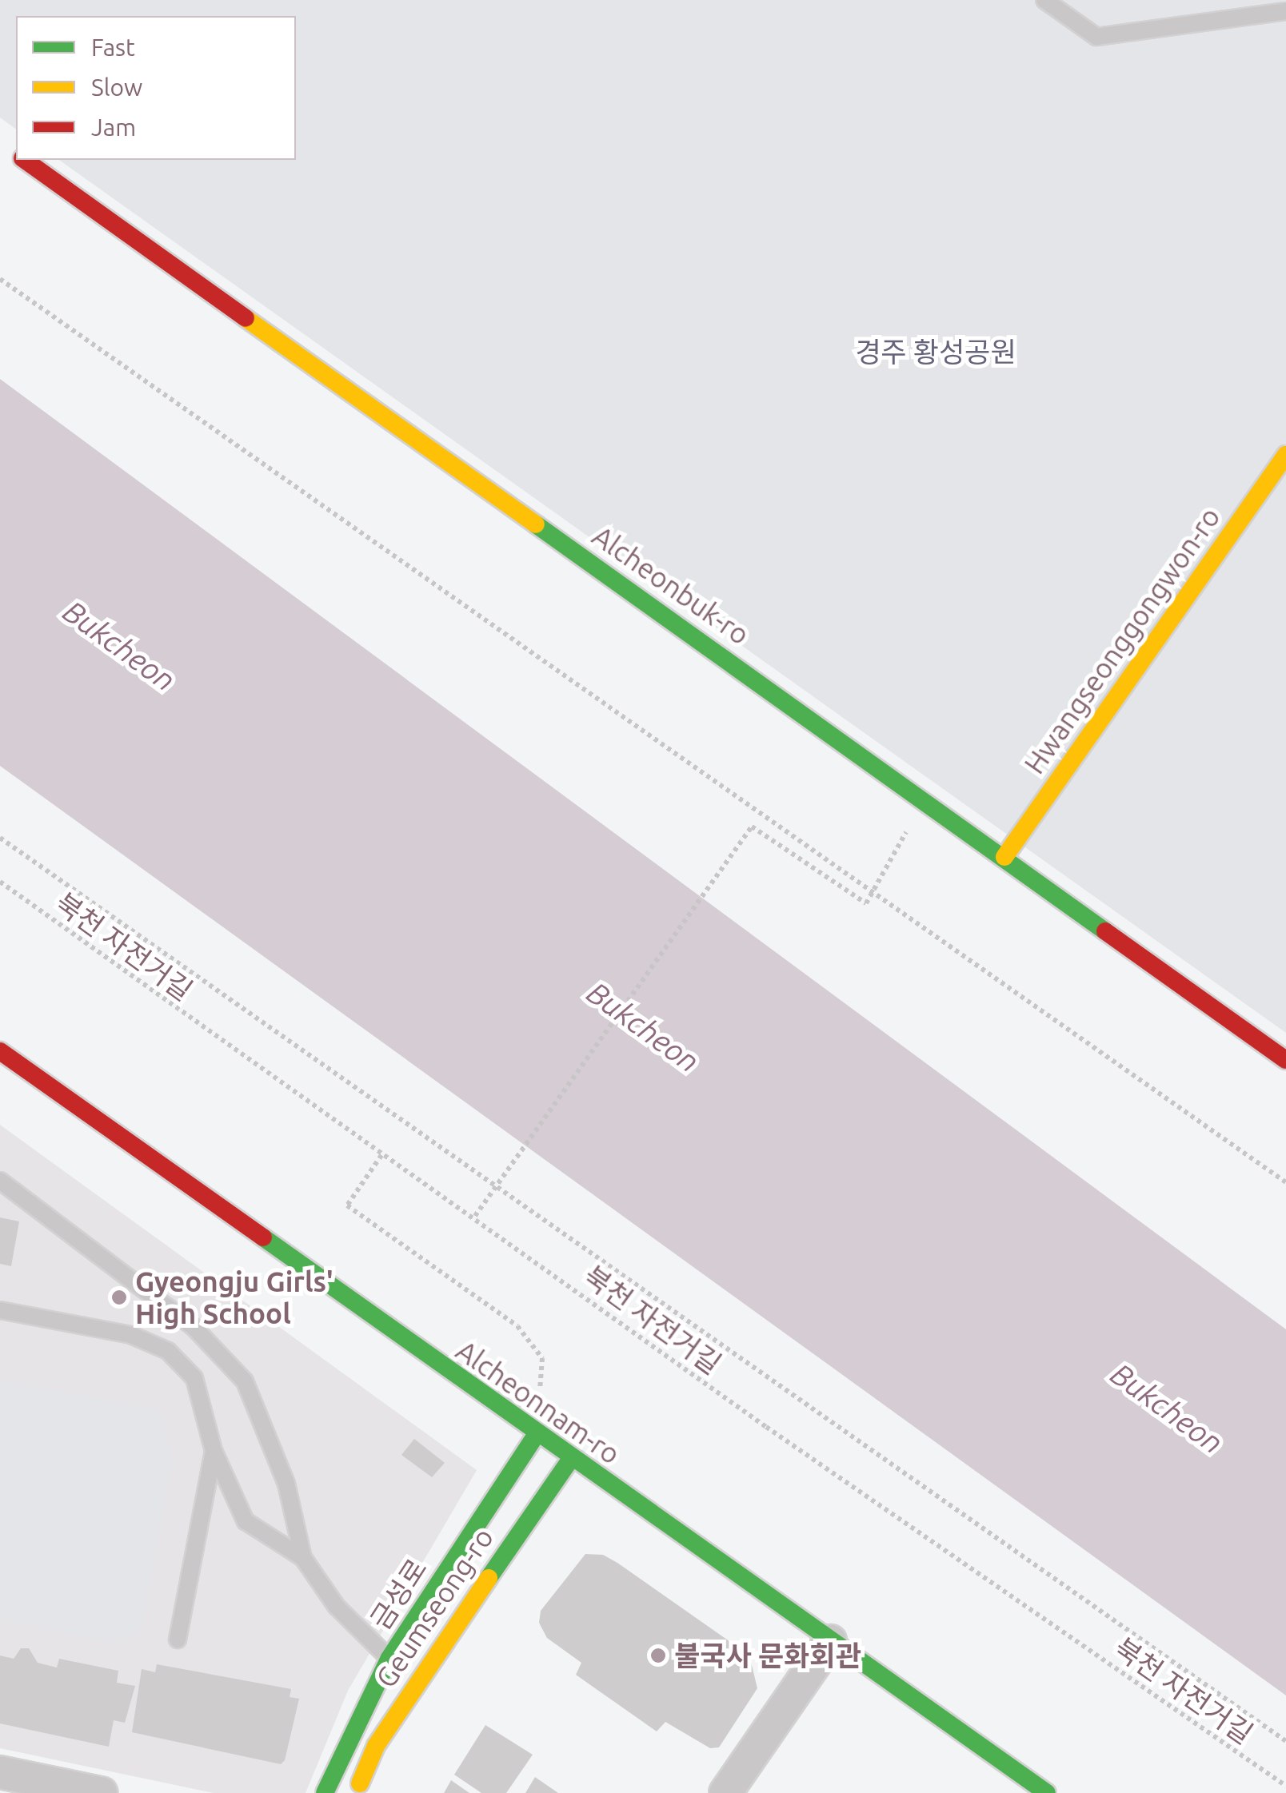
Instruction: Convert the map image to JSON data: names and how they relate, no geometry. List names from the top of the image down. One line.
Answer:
{"streets":{"street":["Alcheonbuk-ro","Hwangseonggongwon-ro","Alcheonnam-ro","금성로","Geumseong-ro"],"path":["북천 자전거길"]},"crossings":[["Alcheonbuk-ro","Hwangseonggongwon-ro"],["Alcheonnam-ro","금성로"],["Alcheonnam-ro","Geumseong-ro"]],"water":["Bukcheon"],"parks":["경주 황성공원"],"places":["Gyeongju Girls' High School","불국사 문화회관"],"legend":["Fast","Slow","Jam"]}
